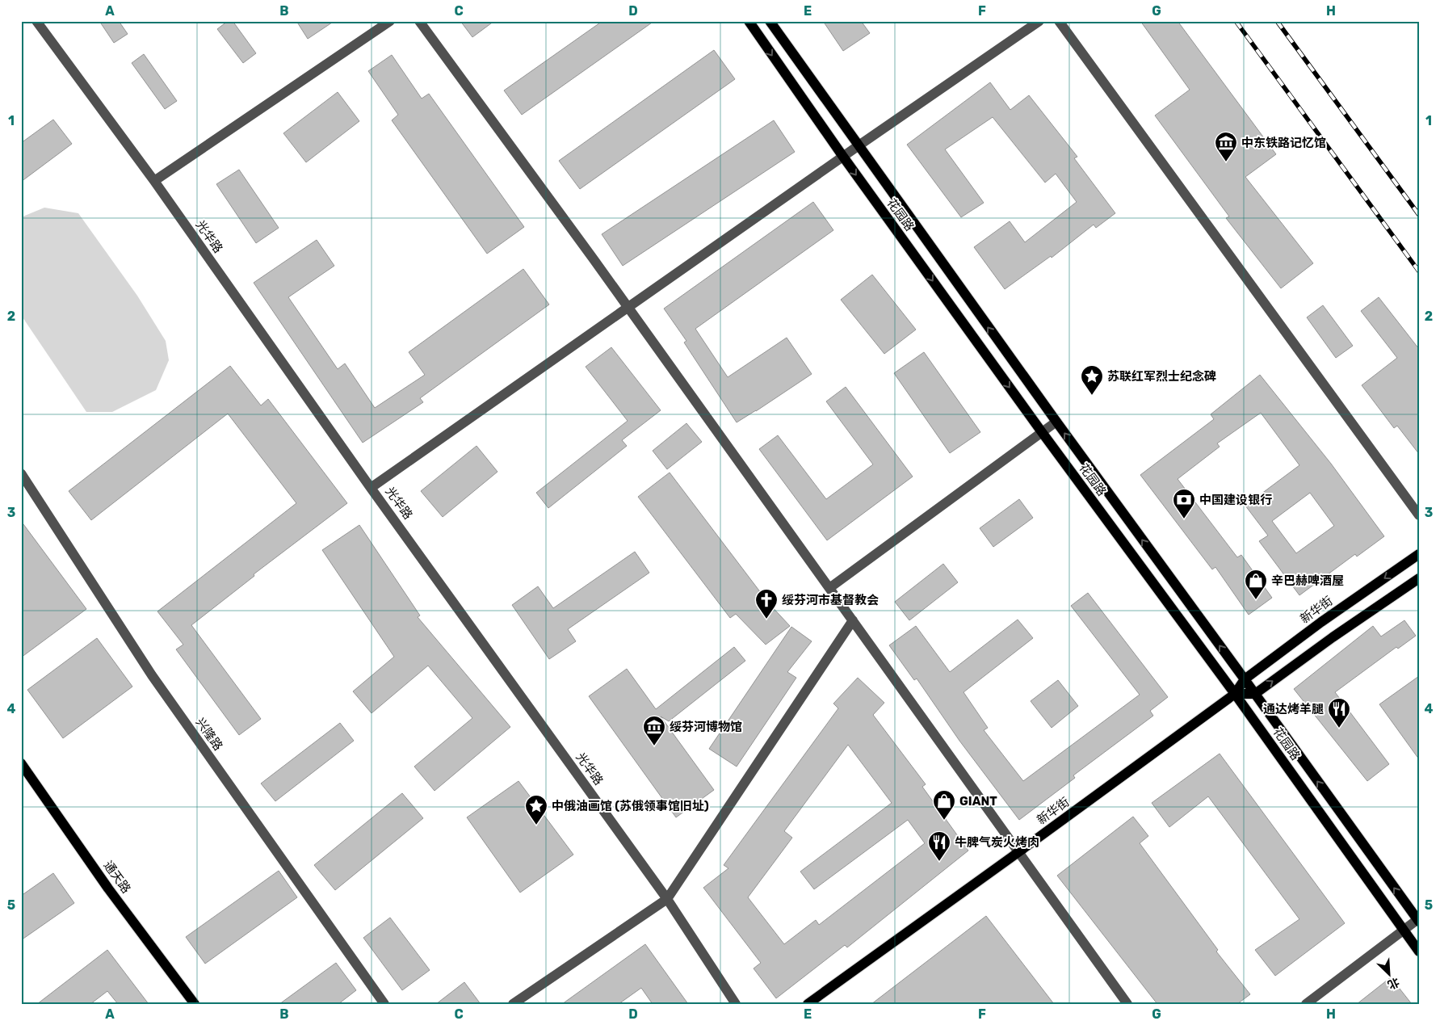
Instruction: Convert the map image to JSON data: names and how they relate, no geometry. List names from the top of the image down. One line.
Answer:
{"streets":{"main road":["花园路","新华街","通天路"],"street":["光华路","兴隆路"]},"crossings":[["花园路","新华街"]],"places":{"museum":["中东铁路记忆馆","绥芬河博物馆"],"place":["苏联红军烈士纪念碑","中俄油画馆 (苏俄领事馆旧址)"],"bank":["中国建设银行"],"shop":["辛巴赫啤酒屋","GIANT"],"church":["绥芬河市基督教会"],"restaurant":["通达烤羊腿","牛脾气炭火烤肉"]},"north":"bottom right","grid":{"columns":["A","B","C","D","E","F","G","H"],"rows":["1","2","3","4","5"]}}
